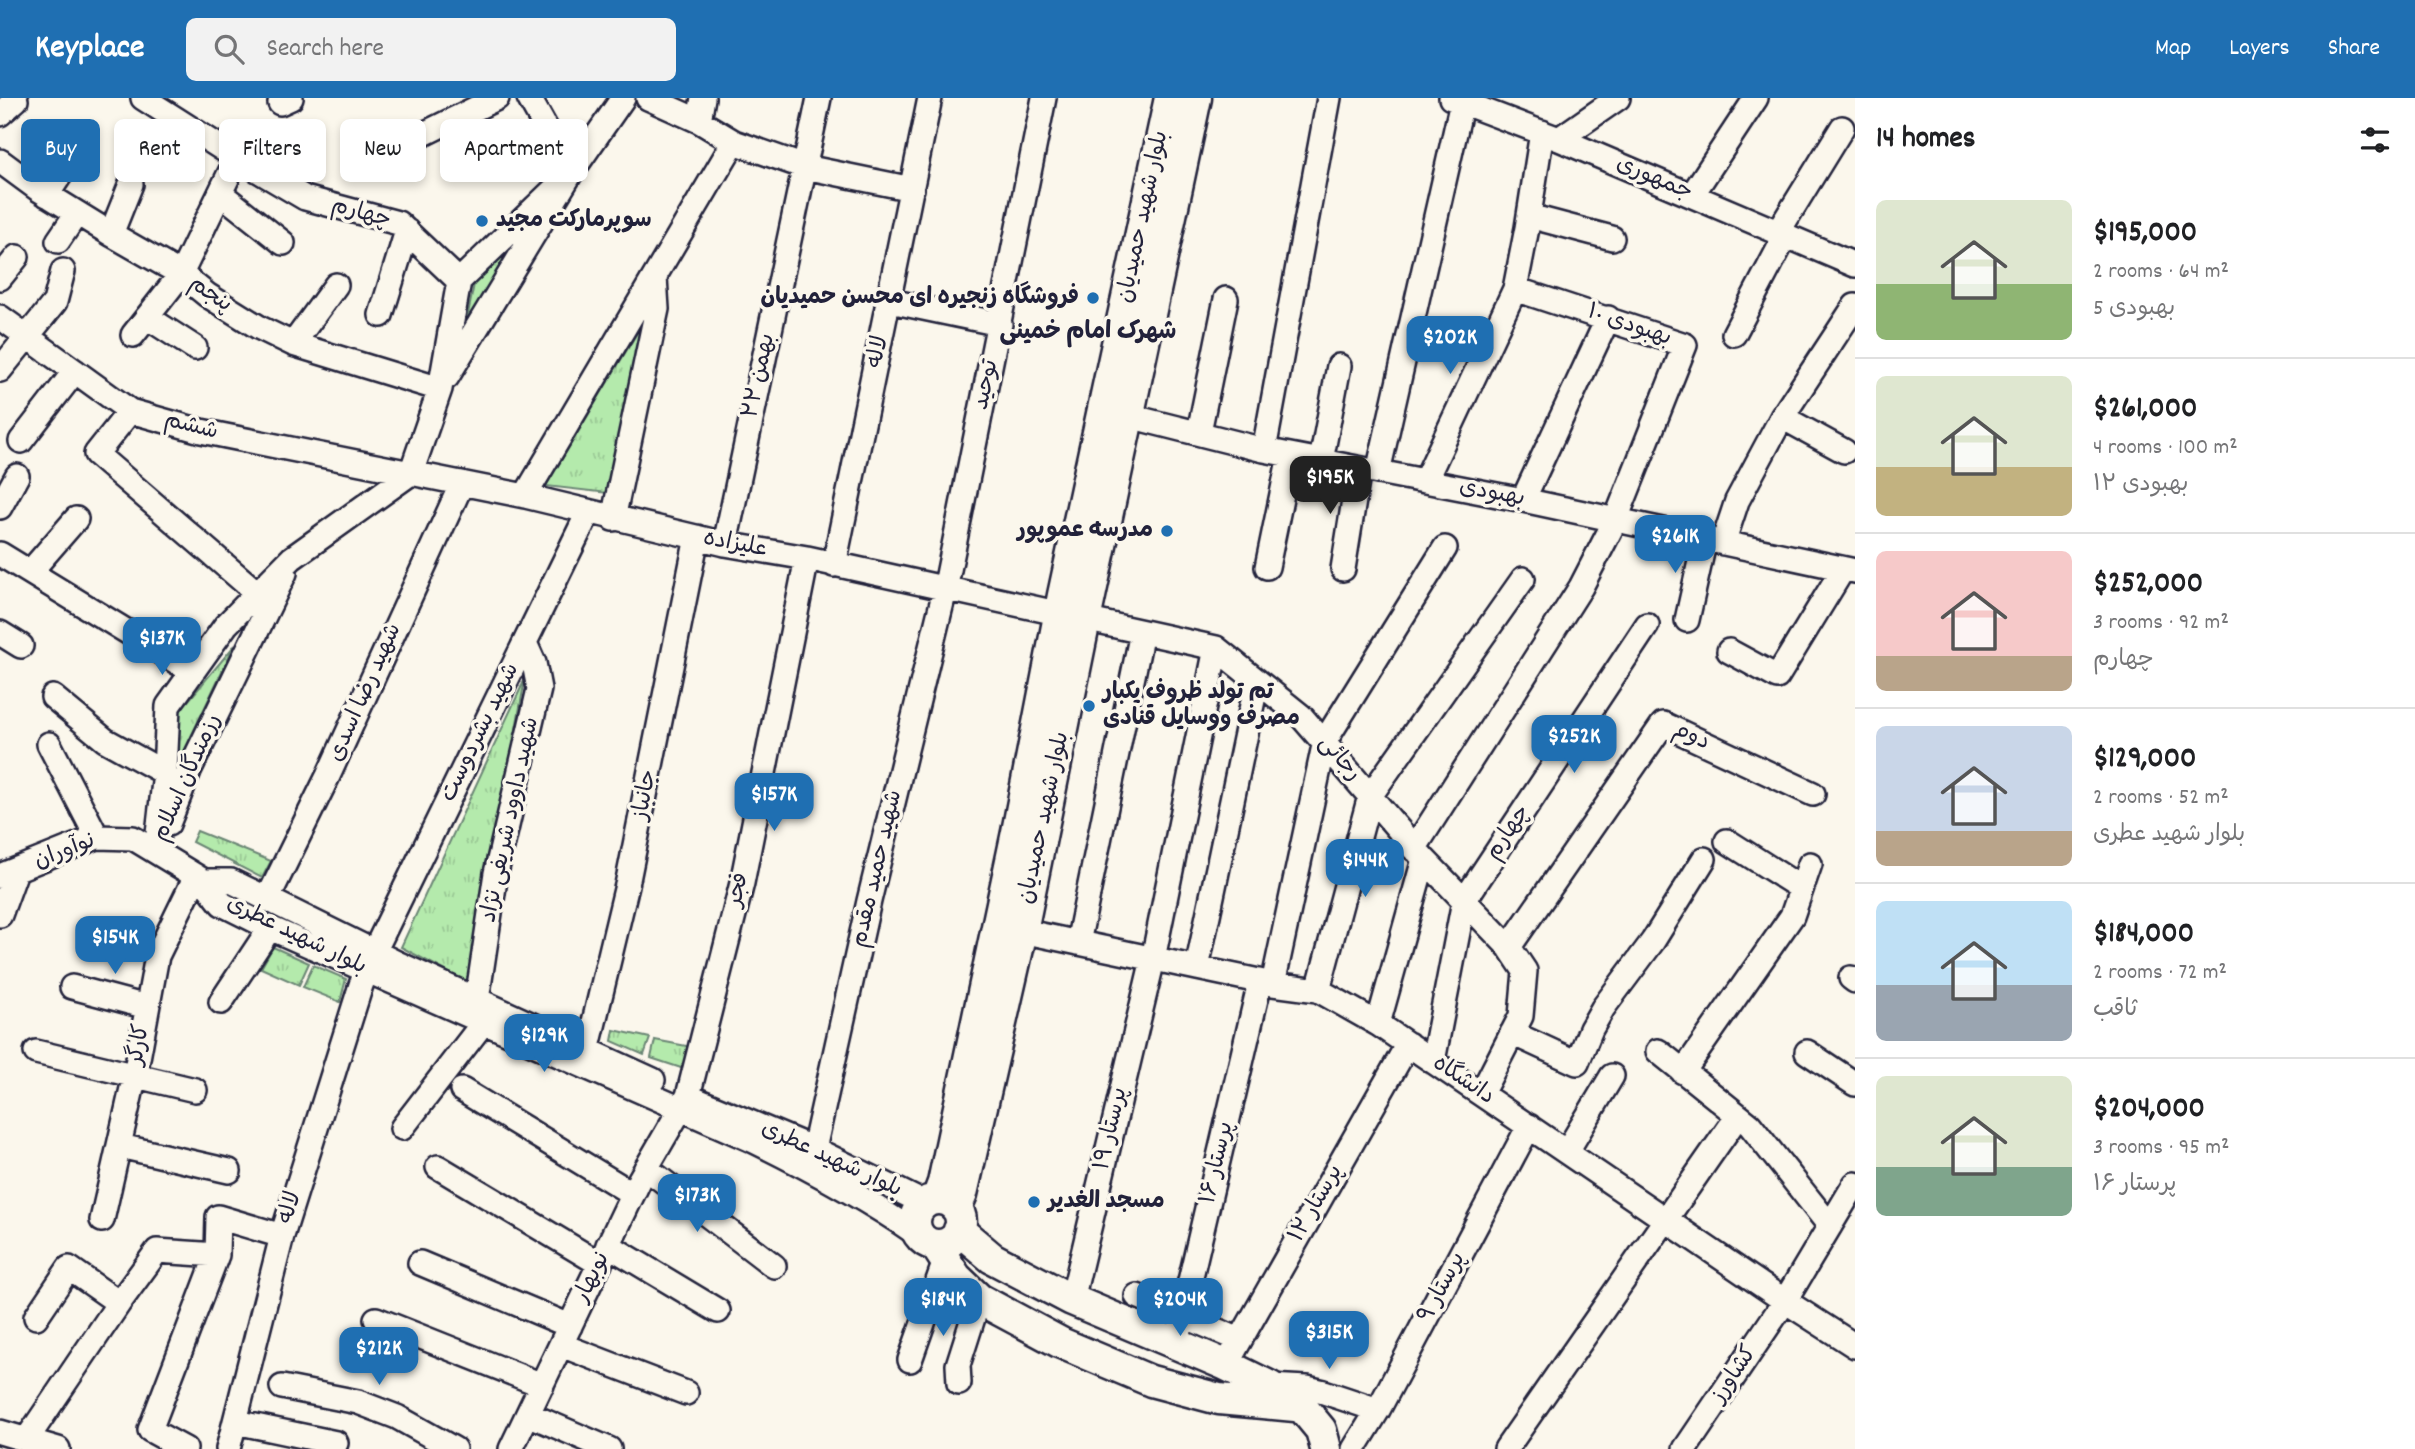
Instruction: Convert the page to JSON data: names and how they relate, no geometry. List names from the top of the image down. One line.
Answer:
{"streets":{"main road":["بلوار شهید حمیدیان"],"street":["جمهوری","چهارم","پنجم","بهبودی ۱۰","لاله","۲۲ بهمن","توحید","ششم","بهبودی","علیزاده","شهید رضا اسدی","شهید بشردوست","دوم","رجائی","رزمندگان اسلام","جانباز","شهید داوود شریفی نژاد","نوآوران","شهید حمید مقدم","فجر","بلوار شهید عطری","کارگر","دانشگاه","پرستار ۱۹","پرستار ۱۶","پرستار ۱۲","نوبهار","پرستار ۹","کشاورز"]},"crossings":[["چهارم","رجائی"],["بلوار شهید حمیدیان","بهبودی"],["بلوار شهید حمیدیان","علیزاده"],["بلوار شهید حمیدیان","رجائی"],["بلوار شهید حمیدیان","بلوار شهید عطری"],["بلوار شهید حمیدیان","دانشگاه"],["بهبودی ۱۰","بهبودی"],["لاله","علیزاده"],["لاله","شهید بشردوست"],["لاله","بلوار شهید عطری"],["۲۲ بهمن","علیزاده"],["توحید","علیزاده"],["توحید","شهید حمید مقدم"],["ششم","علیزاده"],["ششم","رزمندگان اسلام"],["علیزاده","شهید رضا اسدی"],["علیزاده","شهید بشردوست"],["علیزاده","رجائی"],["علیزاده","رزمندگان اسلام"],["علیزاده","جانباز"],["علیزاده","شهید حمید مقدم"],["علیزاده","فجر"],["شهید رضا اسدی","بلوار شهید عطری"],["شهید بشردوست","شهید داوود شریفی نژاد"],["شهید بشردوست","بلوار شهید عطری"],["دوم","رجائی"],["رجائی","پرستار ۱۹"],["رجائی","پرستار ۱۶"],["رزمندگان اسلام","نوآوران"],["جانباز","بلوار شهید عطری"],["شهید داوود شریفی نژاد","بلوار شهید عطری"],["نوآوران","بلوار شهید عطری"],["نوآوران","کارگر"],["شهید حمید مقدم","بلوار شهید عطری"],["فجر","بلوار شهید عطری"],["فجر","نوبهار"],["بلوار شهید عطری","کارگر"],["بلوار شهید عطری","نوبهار"],["دانشگاه","پرستار ۱۹"],["دانشگاه","پرستار ۱۶"],["دانشگاه","پرستار ۱۲"],["دانشگاه","پرستار ۹"],["دانشگاه","کشاورز"]],"districts":["شهرک امام خمینی"],"places":["سوپرمارکت مجید","فروشگاه زنجیره ای محسن حمیدیان","مدرسه عموپور","تم تولد ظروف یکبار مصرف ووسایل قنادی","مسجد الغدیر"],"page":{"header":"Keyplace","search":"Search here","nav":["Map","Layers","Share"],"heading":"14 homes","chip":["Buy","Rent","Filters","New","Apartment"],"list":[{"name":"$195,000","note":"2 rooms · 64 m² · بهبودی 5"},{"name":"$261,000","note":"4 rooms · 100 m² · بهبودی ۱۲"},{"name":"$252,000","note":"3 rooms · 92 m² · چهارم"},{"name":"$129,000","note":"2 rooms · 52 m² · بلوار شهید عطری"},{"name":"$184,000","note":"2 rooms · 72 m² · ثاقب"},{"name":"$204,000","note":"3 rooms · 95 m² · پرستار ۱۶"}],"price":["$202K","$195K","$261K","$137K","$252K","$157K","$144K","$154K","$129K","$173K","$184K","$204K","$315K","$212K"]}}
